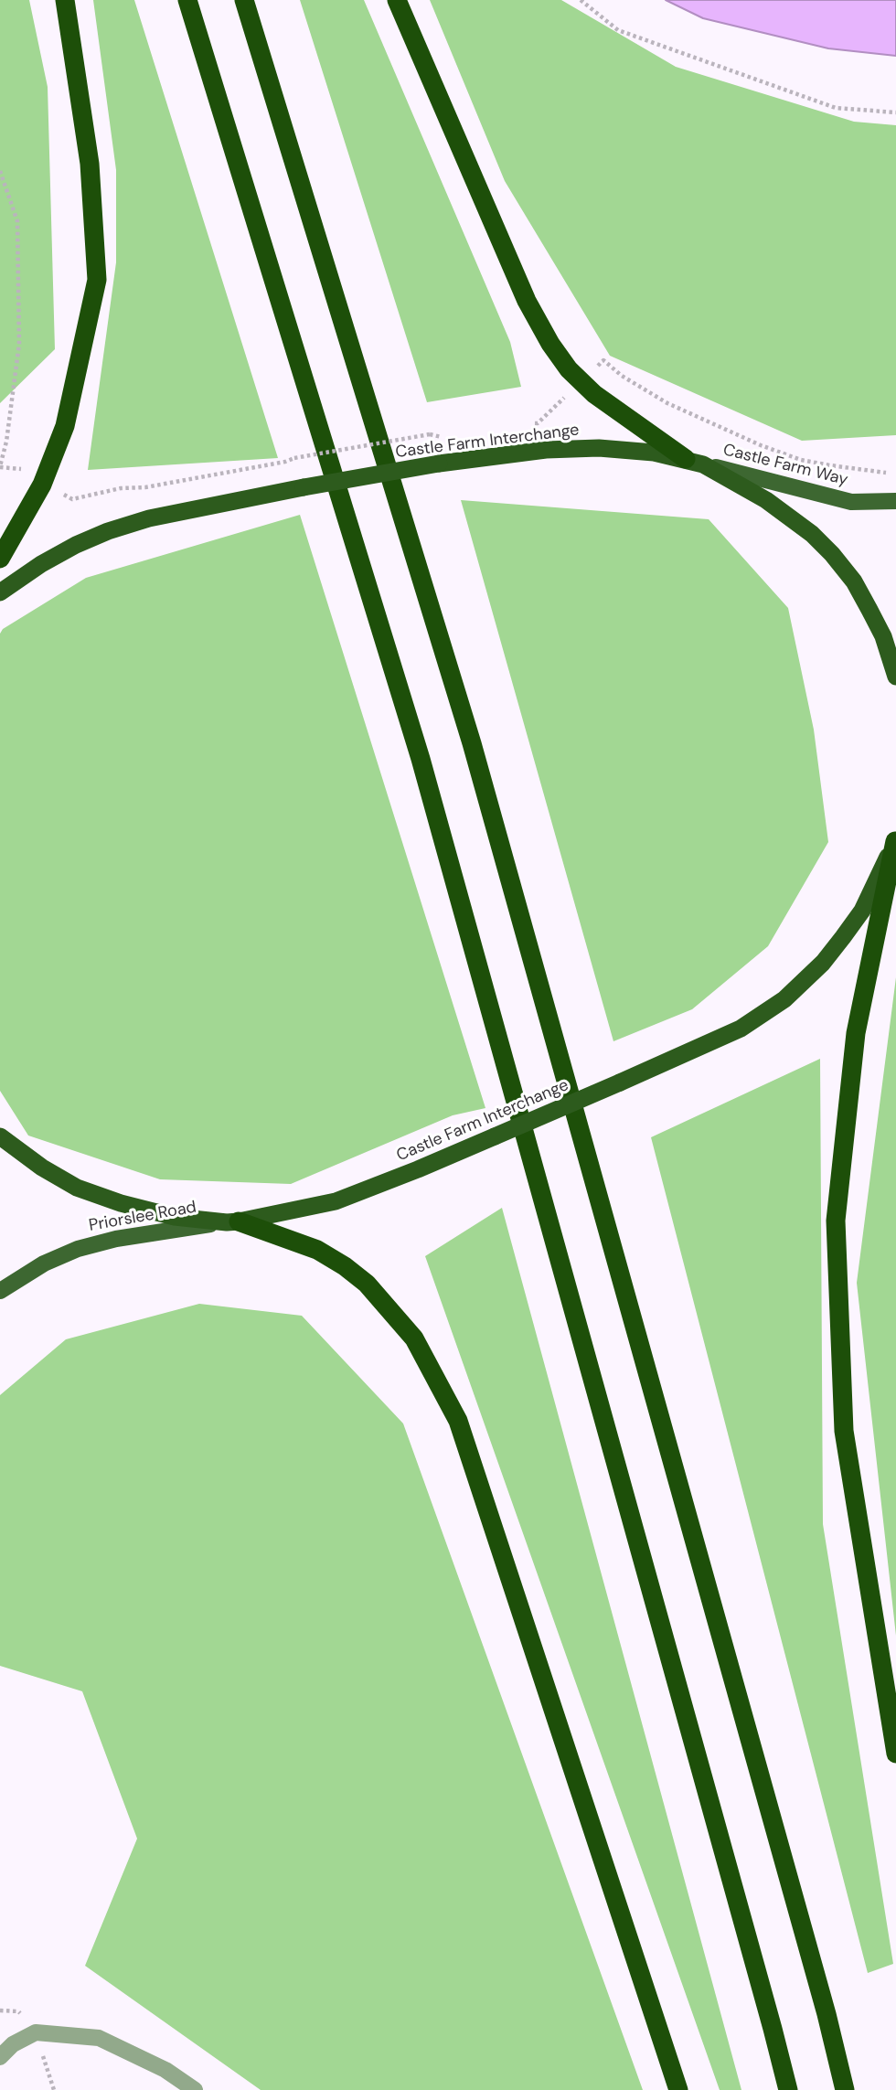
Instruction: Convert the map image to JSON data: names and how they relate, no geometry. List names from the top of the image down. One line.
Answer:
{"streets":{"highway":["Castle Farm Interchange"],"main road":["Castle Farm Way","Priorslee Road"]},"crossings":[["Castle Farm Interchange","Castle Farm Way"],["Castle Farm Interchange","Priorslee Road"]]}
